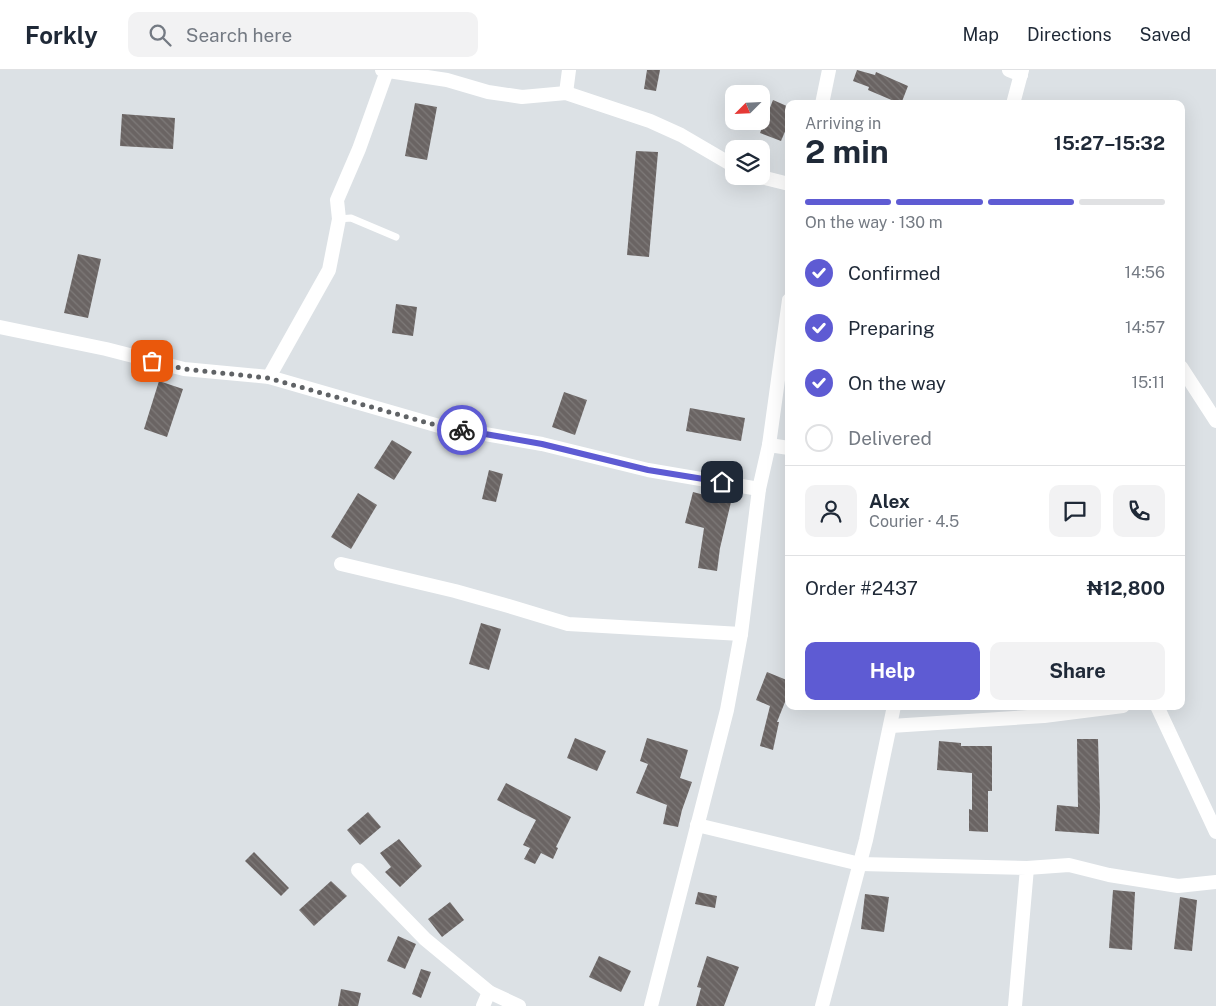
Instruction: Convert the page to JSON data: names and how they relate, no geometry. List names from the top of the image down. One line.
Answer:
{"north":"bottom left","page":{"header":"Forkly","search":"Search here","nav":["Map","Directions","Saved"],"heading":["2 min","Arriving in","15:27–15:32"],"panel":["Alex","Courier · 4.5","Order #2437","₦12,800"],"bar":"On the way · 130 m","list":[["Confirmed","14:56"],["Preparing","14:57"],["On the way","15:11"],"Delivered"],"buttons":["Help","Share"]}}
